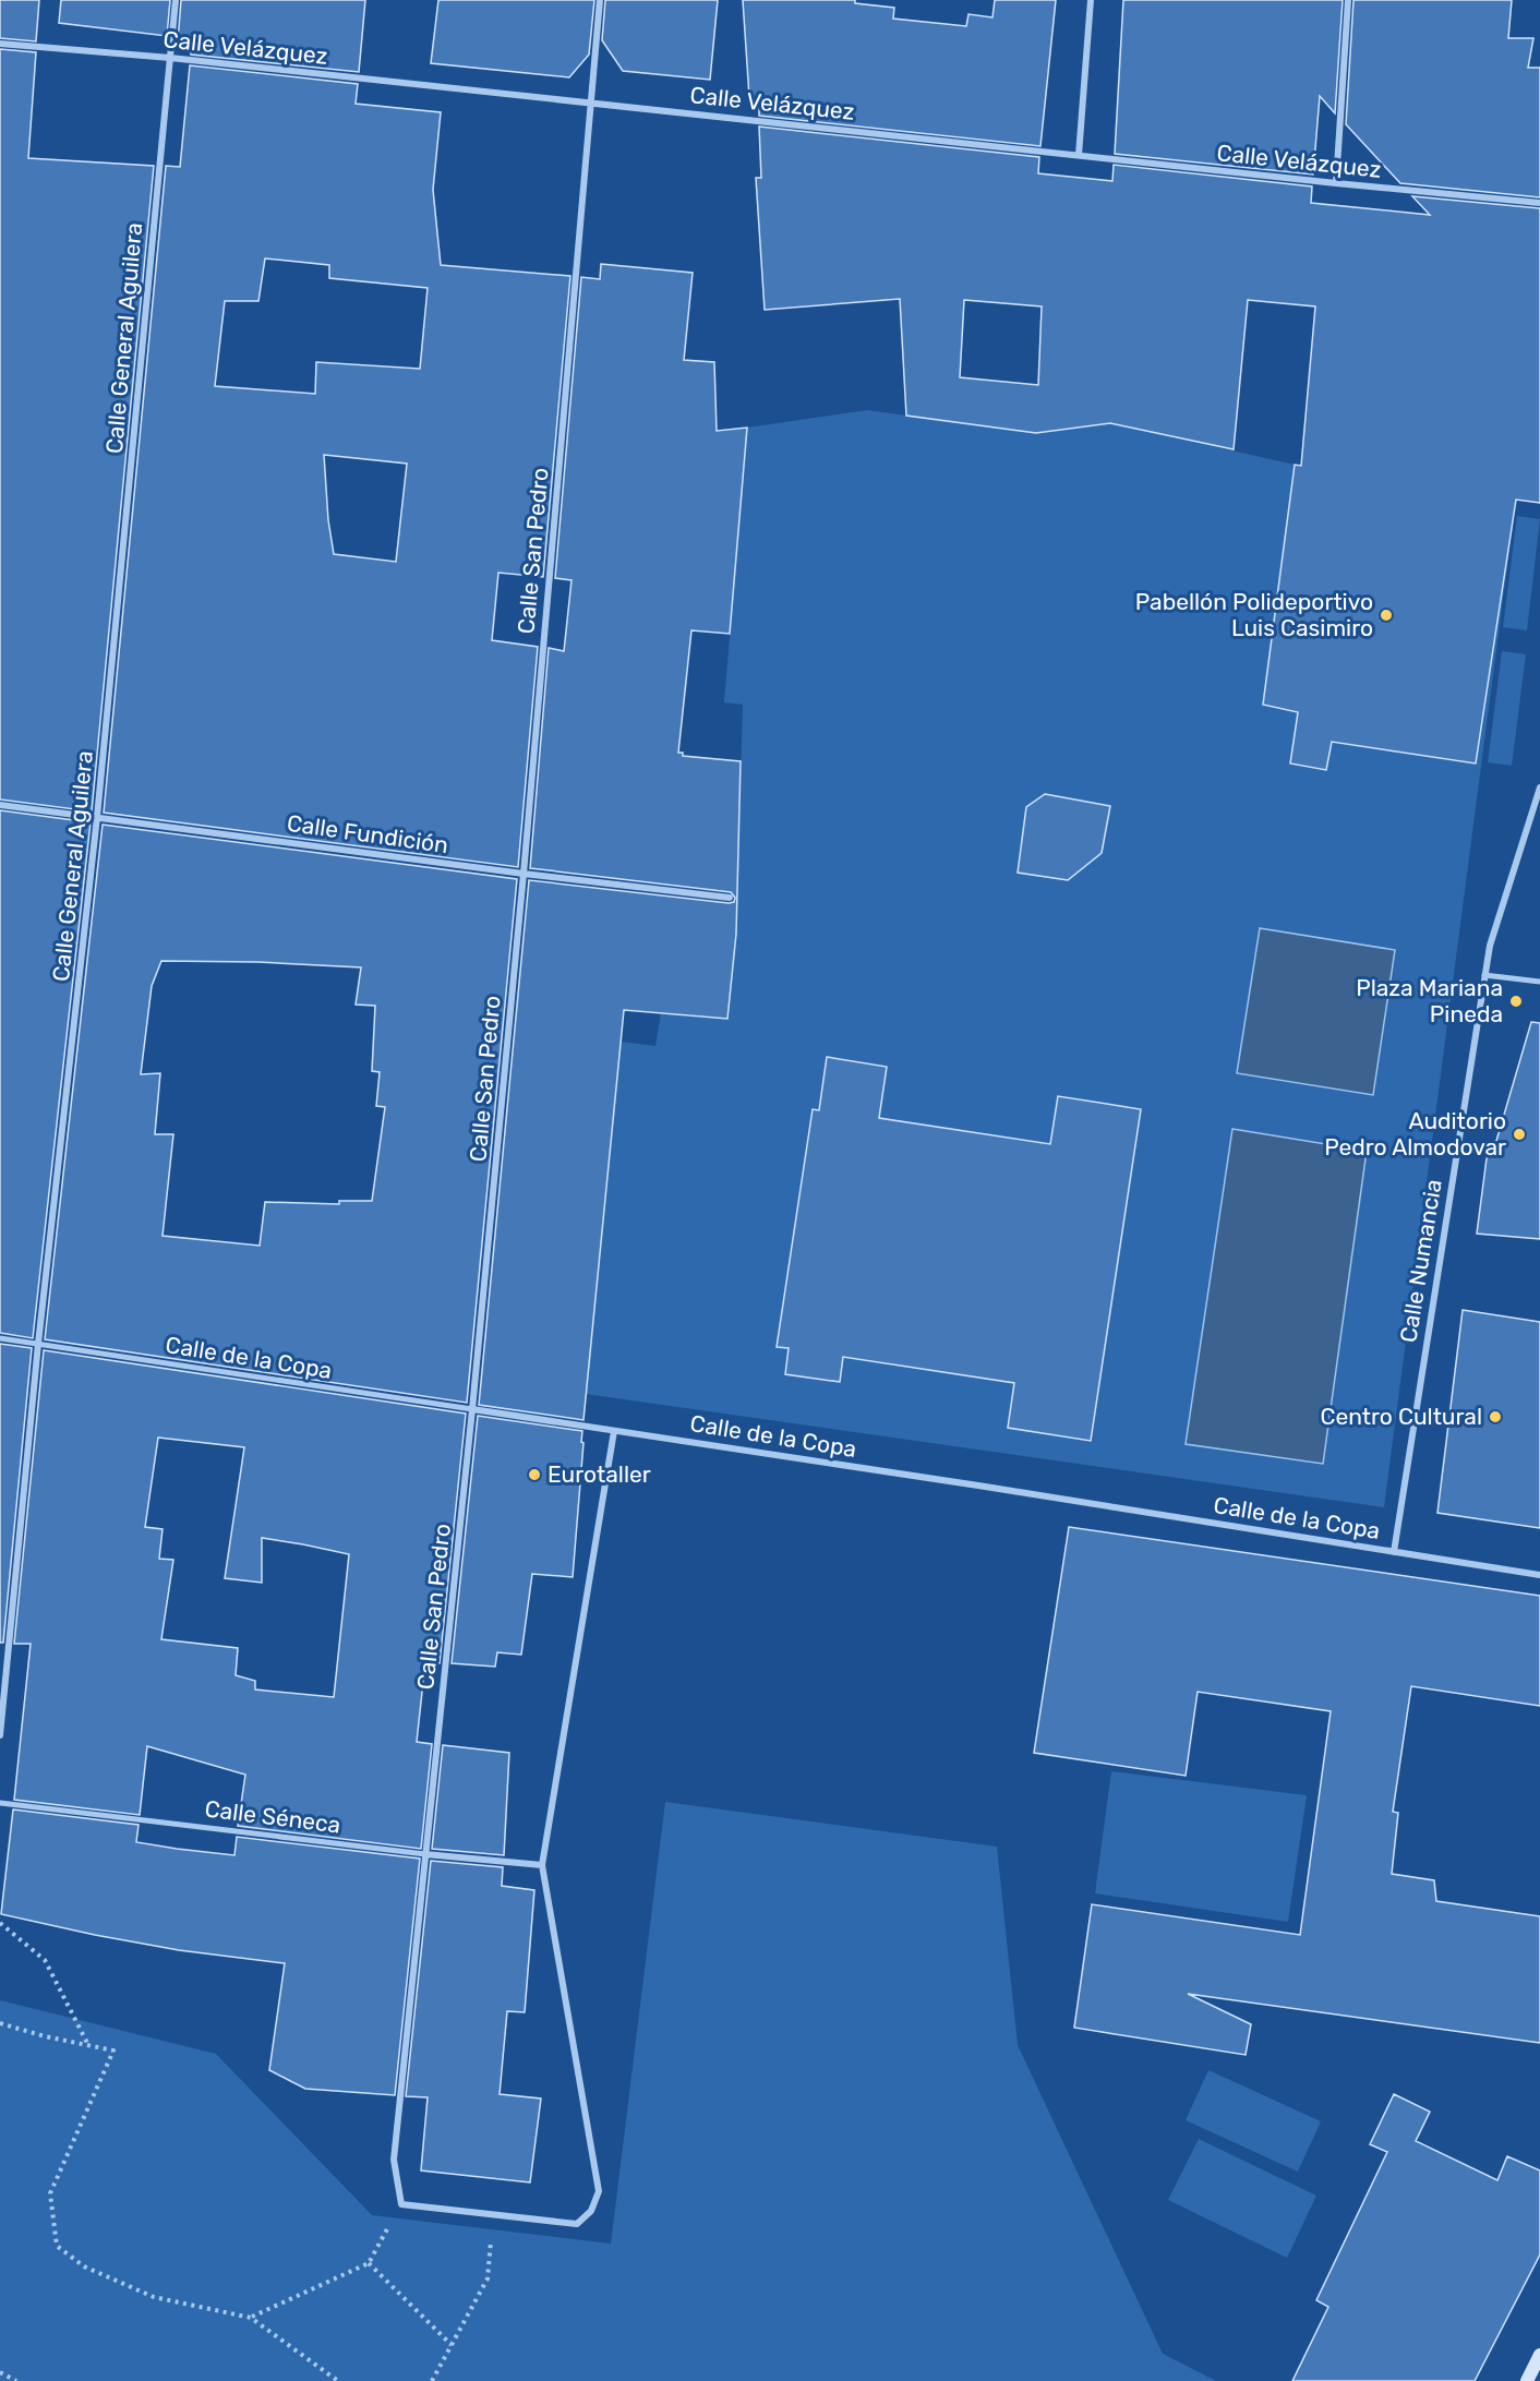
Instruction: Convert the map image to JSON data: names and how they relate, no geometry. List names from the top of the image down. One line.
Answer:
{"streets":{"street":["Calle Velázquez","Calle General Aguilera","Calle San Pedro","Calle Fundición","Calle Numancia","Calle de la Copa","Calle Séneca"]},"crossings":[["Calle Velázquez","Calle General Aguilera"],["Calle Velázquez","Calle San Pedro"],["Calle General Aguilera","Calle Fundición"],["Calle General Aguilera","Calle de la Copa"],["Calle San Pedro","Calle Fundición"],["Calle San Pedro","Calle de la Copa"],["Calle San Pedro","Calle Séneca"],["Calle Numancia","Calle de la Copa"]],"places":["Pabellón Polideportivo Luis Casimiro","Plaza Mariana Pineda","Auditorio Pedro Almodovar","Centro Cultural","Eurotaller"]}
